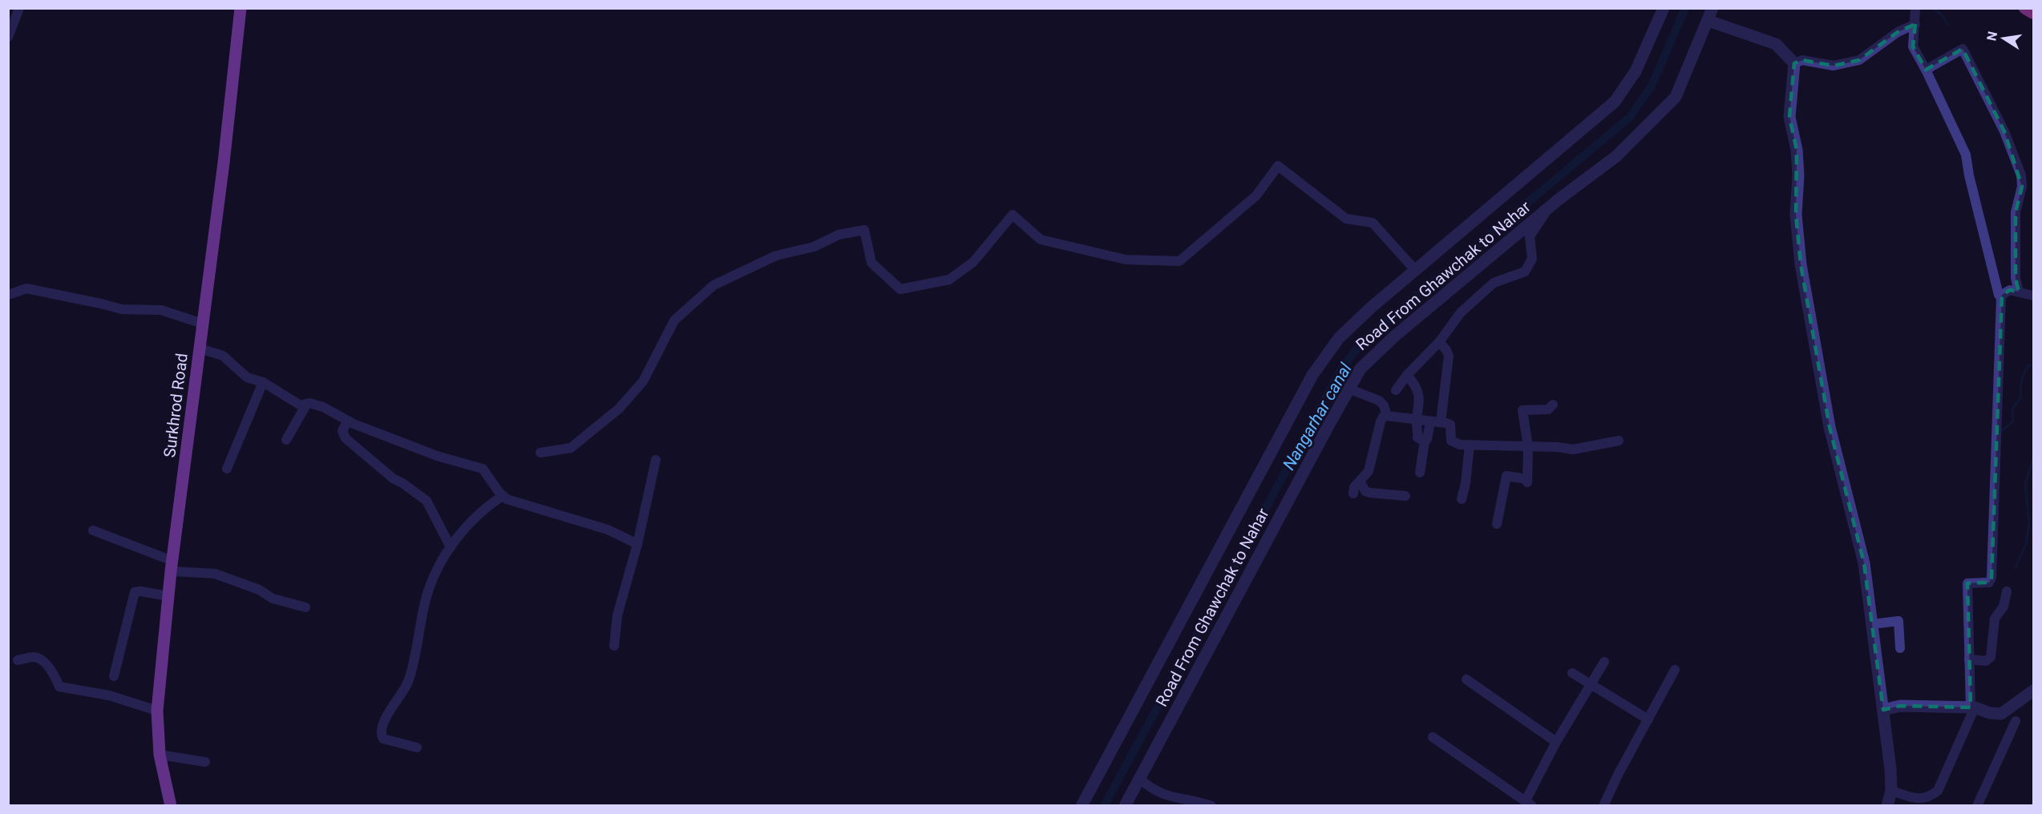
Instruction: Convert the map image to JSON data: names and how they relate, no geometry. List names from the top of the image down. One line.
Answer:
{"streets":{"main road":["Surkhrod Road"],"street":["Road From Ghawchak to Nahar"]},"water":["Nangarhar canal"],"north":"left"}
